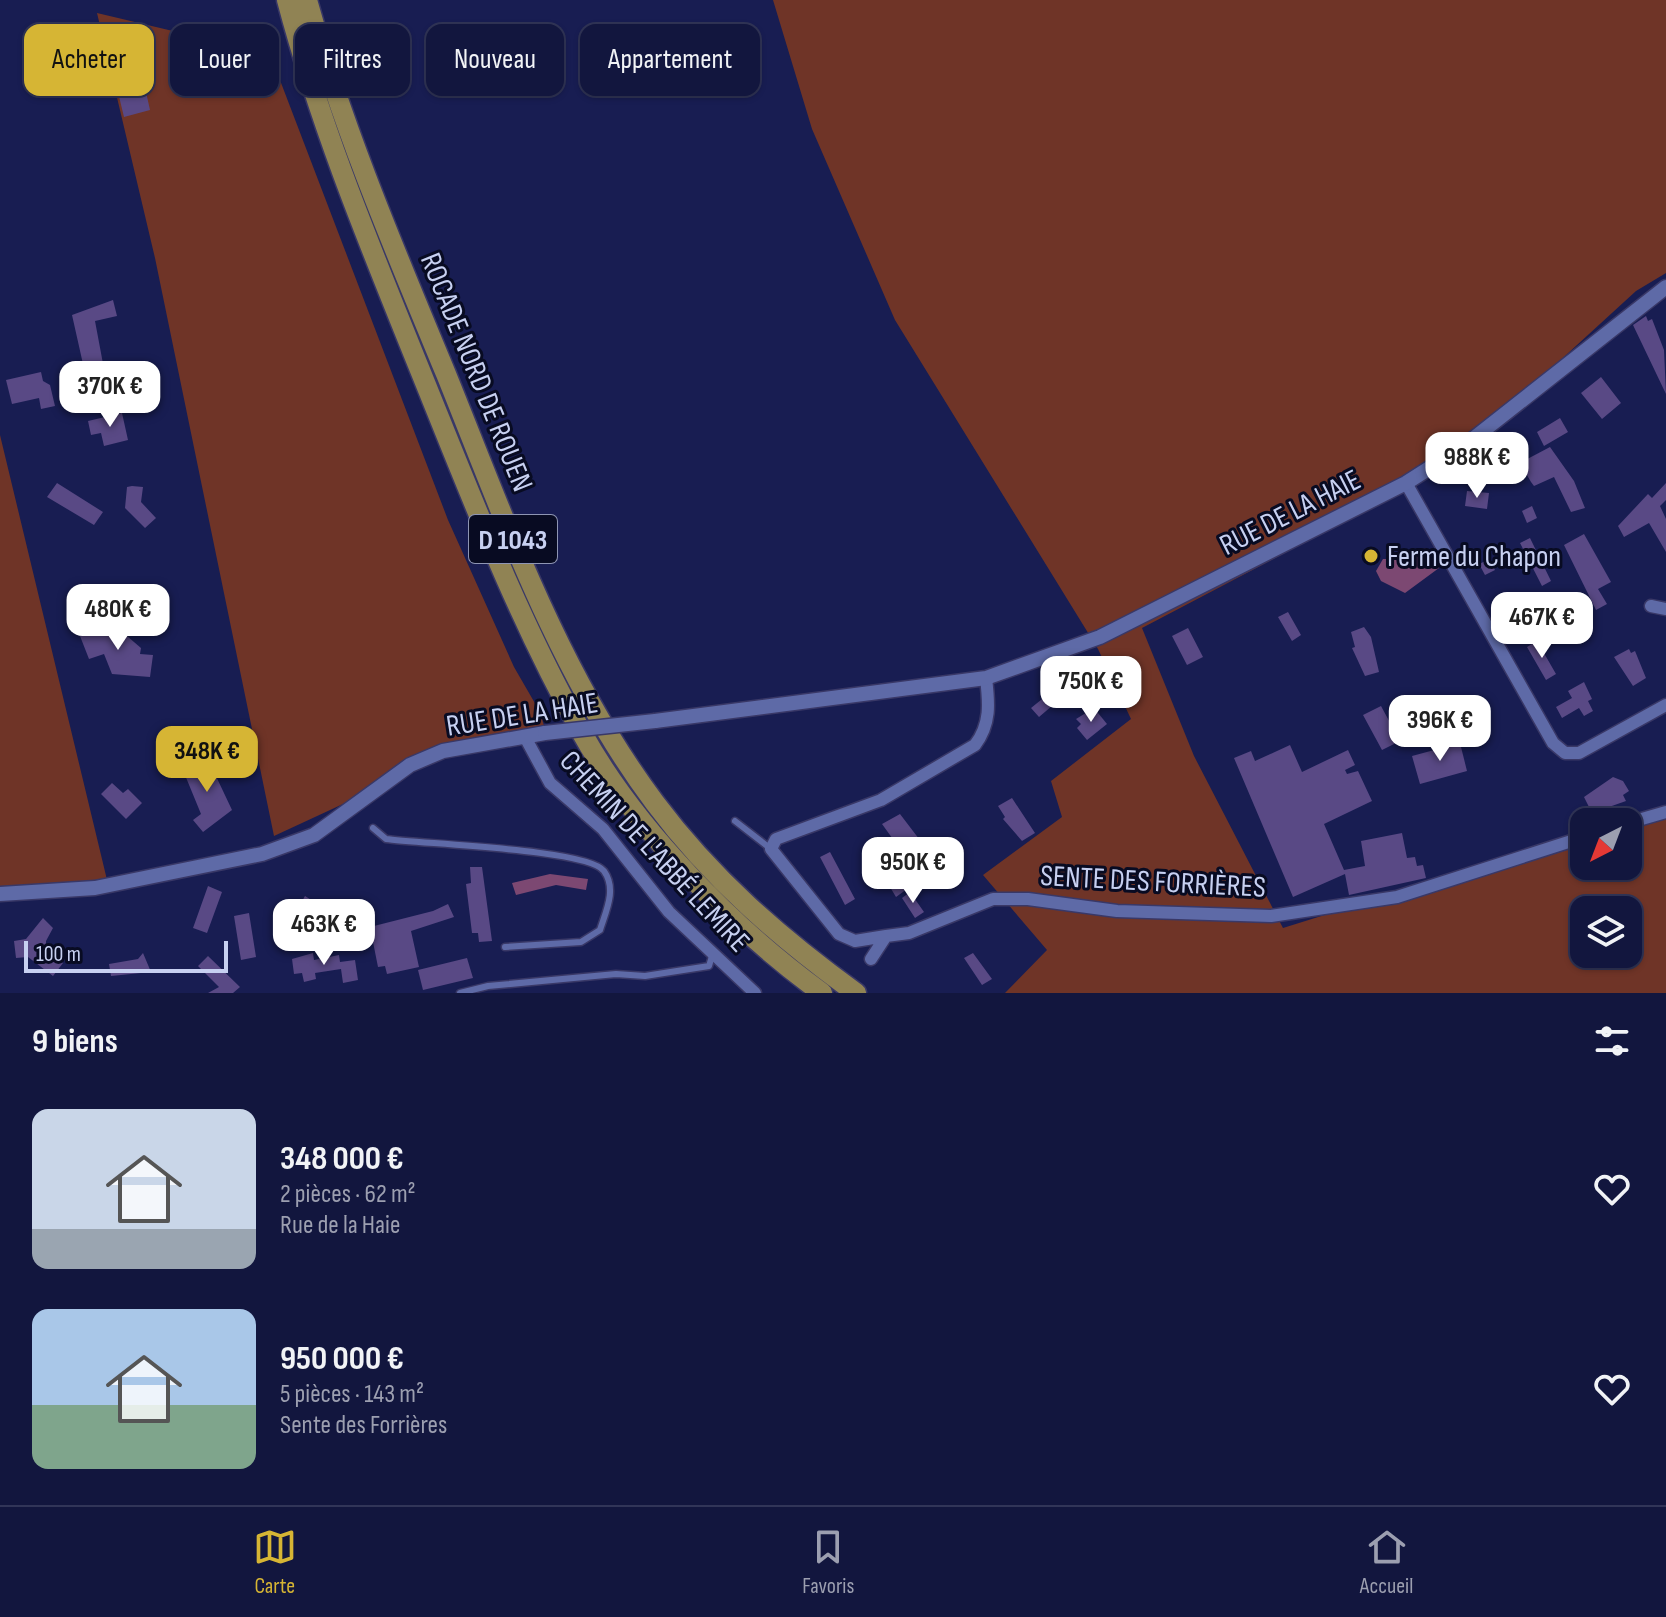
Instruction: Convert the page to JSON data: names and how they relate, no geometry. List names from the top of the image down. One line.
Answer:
{"streets":{"highway":["ROCADE NORD DE ROUEN","D 1043"],"street":["RUE DE LA HAIE","CHEMIN DE L'ABBÉ LEMIRE","SENTE DES FORRIÈRES"]},"crossings":[["RUE DE LA HAIE","CHEMIN DE L'ABBÉ LEMIRE"]],"places":["Ferme du Chapon"],"scale_bar":"100 m","north":"bottom left","page":{"chip":["Acheter","Louer","Filtres","Nouveau","Appartement"],"price":["370K €","988K €","480K €","467K €","750K €","396K €","348K €","950K €","463K €"],"scale":"100 m","heading":"9 biens","list":[{"name":"348 000 €","note":"2 pièces · 62 m² · Rue de la Haie"},{"name":"950 000 €","note":"5 pièces · 143 m² · Sente des Forrières"}],"tabs":["Carte","Favoris","Accueil"]}}
